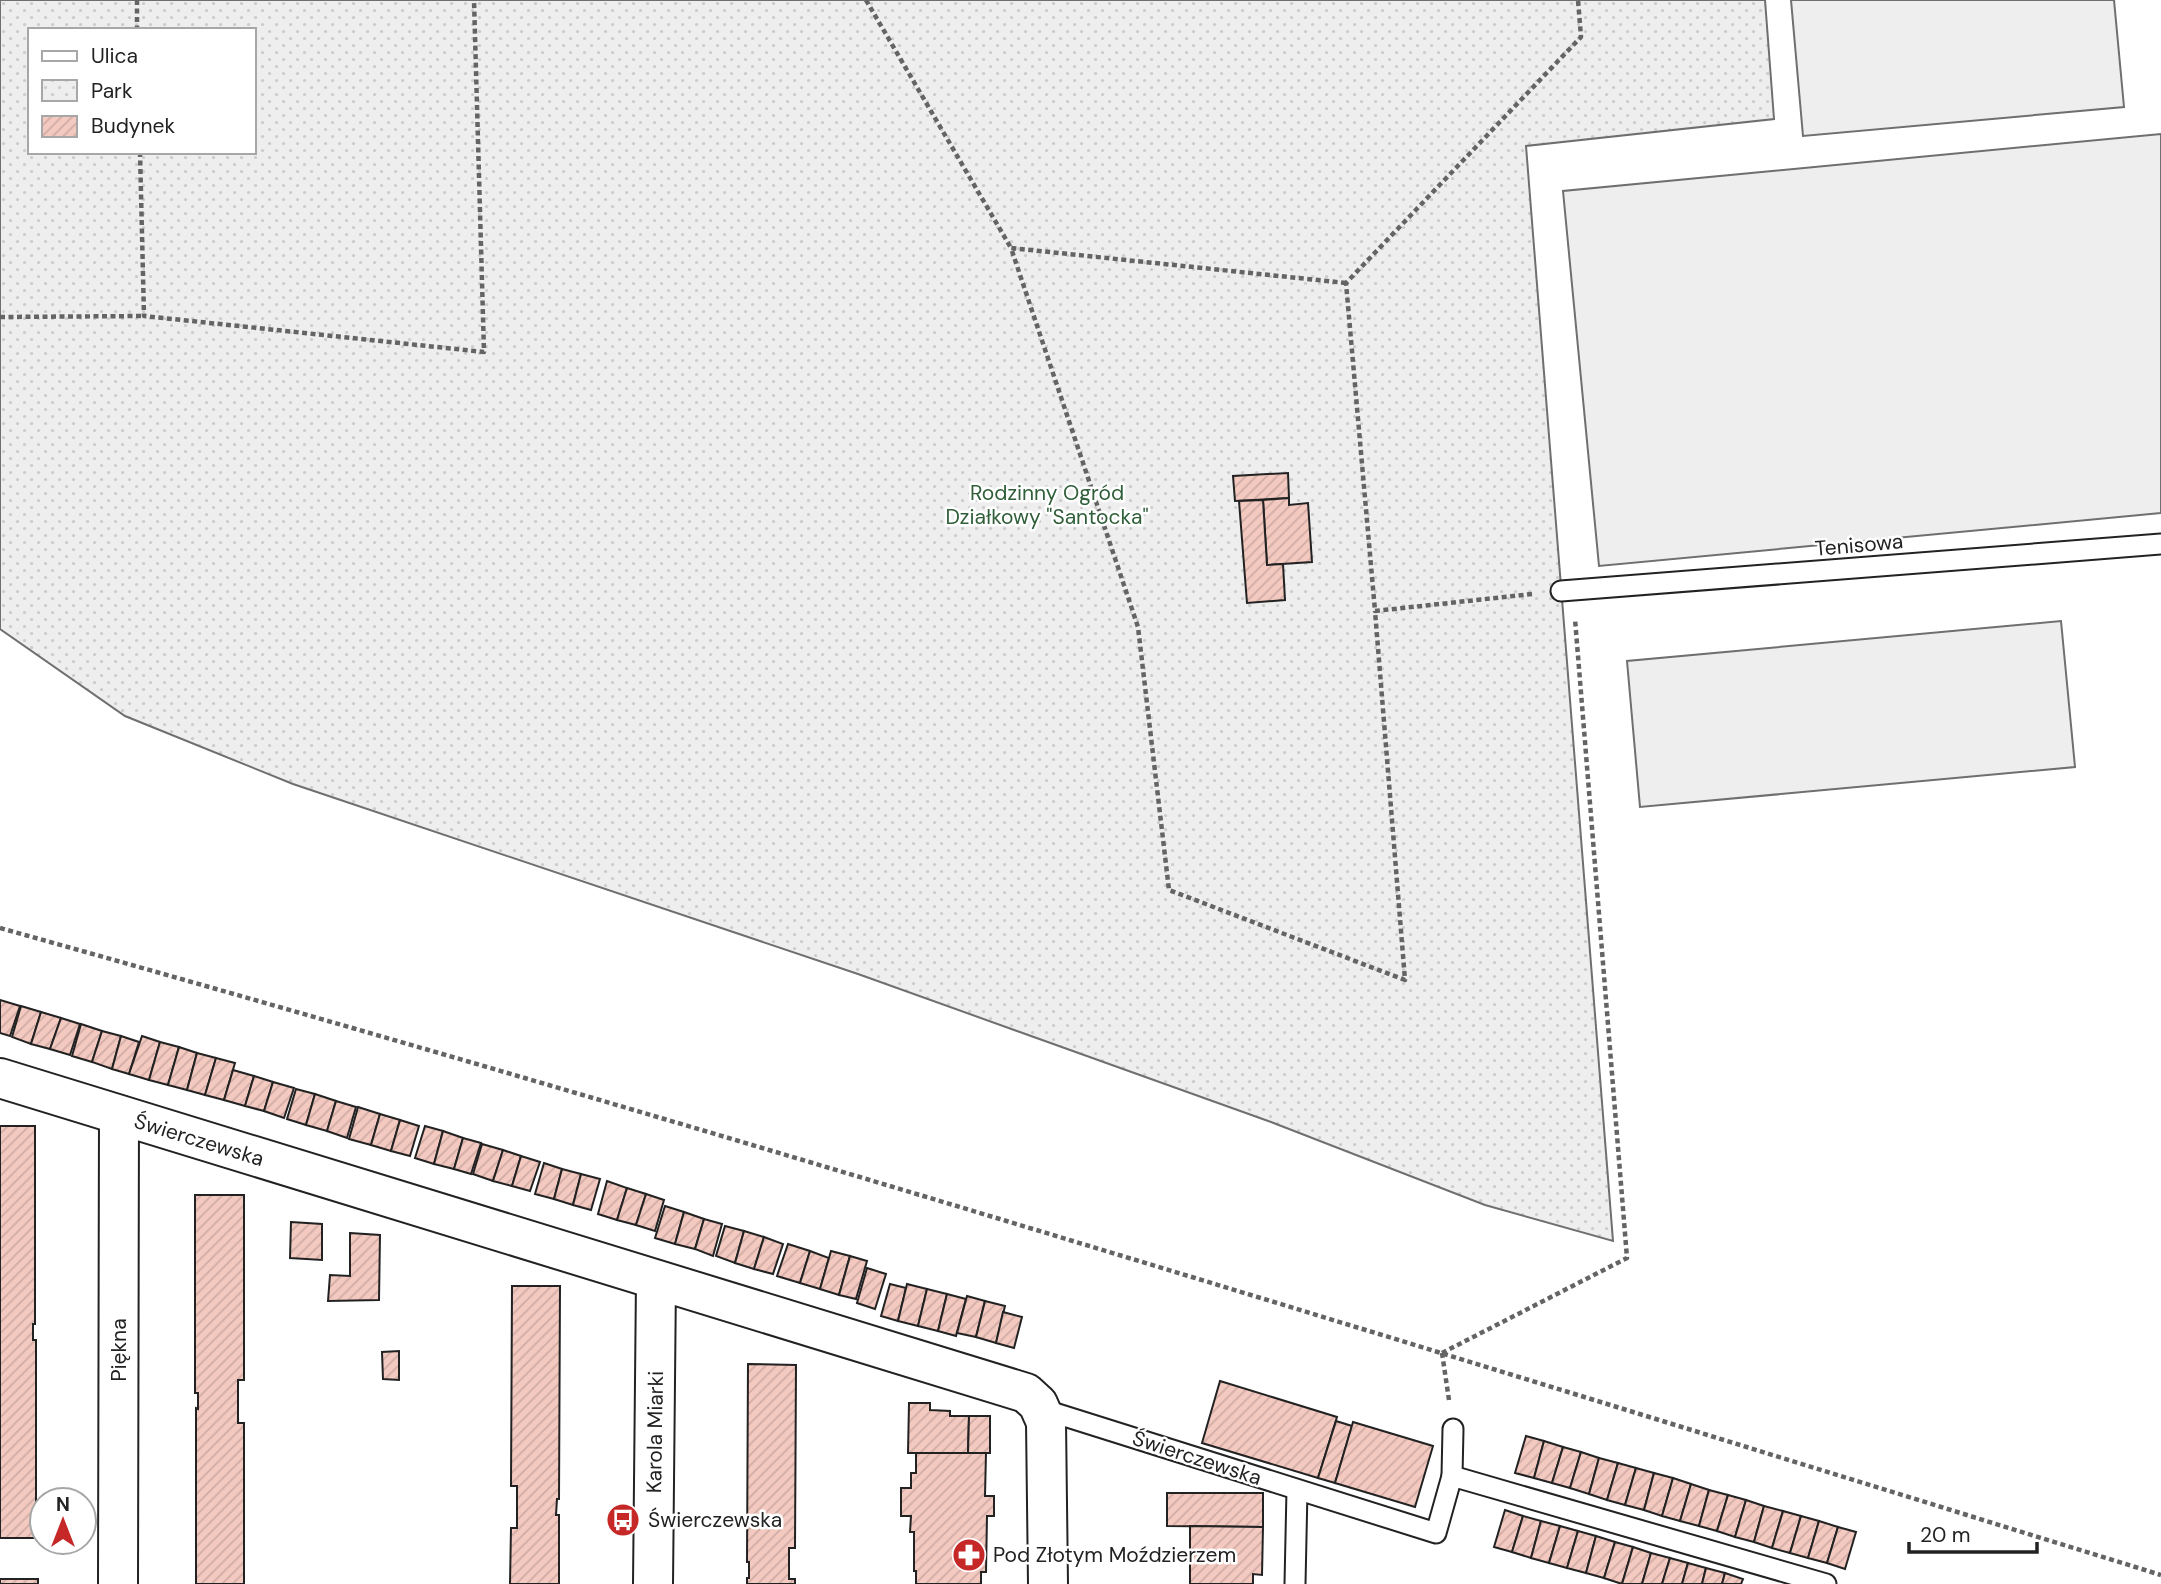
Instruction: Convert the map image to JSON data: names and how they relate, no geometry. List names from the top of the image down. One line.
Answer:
{"streets":{"street":["Świerczewska","Piękna","Karola Miarki"],"lane":["Tenisowa"]},"crossings":[["Świerczewska","Piękna"],["Świerczewska","Karola Miarki"]],"parks":["Rodzinny Ogród Działkowy \"Santocka\""],"places":{"bus stop":["Świerczewska"],"pharmacy":["Pod Złotym Moździerzem"]},"legend":["Ulica","Park","Budynek"],"scale_bar":"20 m","north":"top"}
